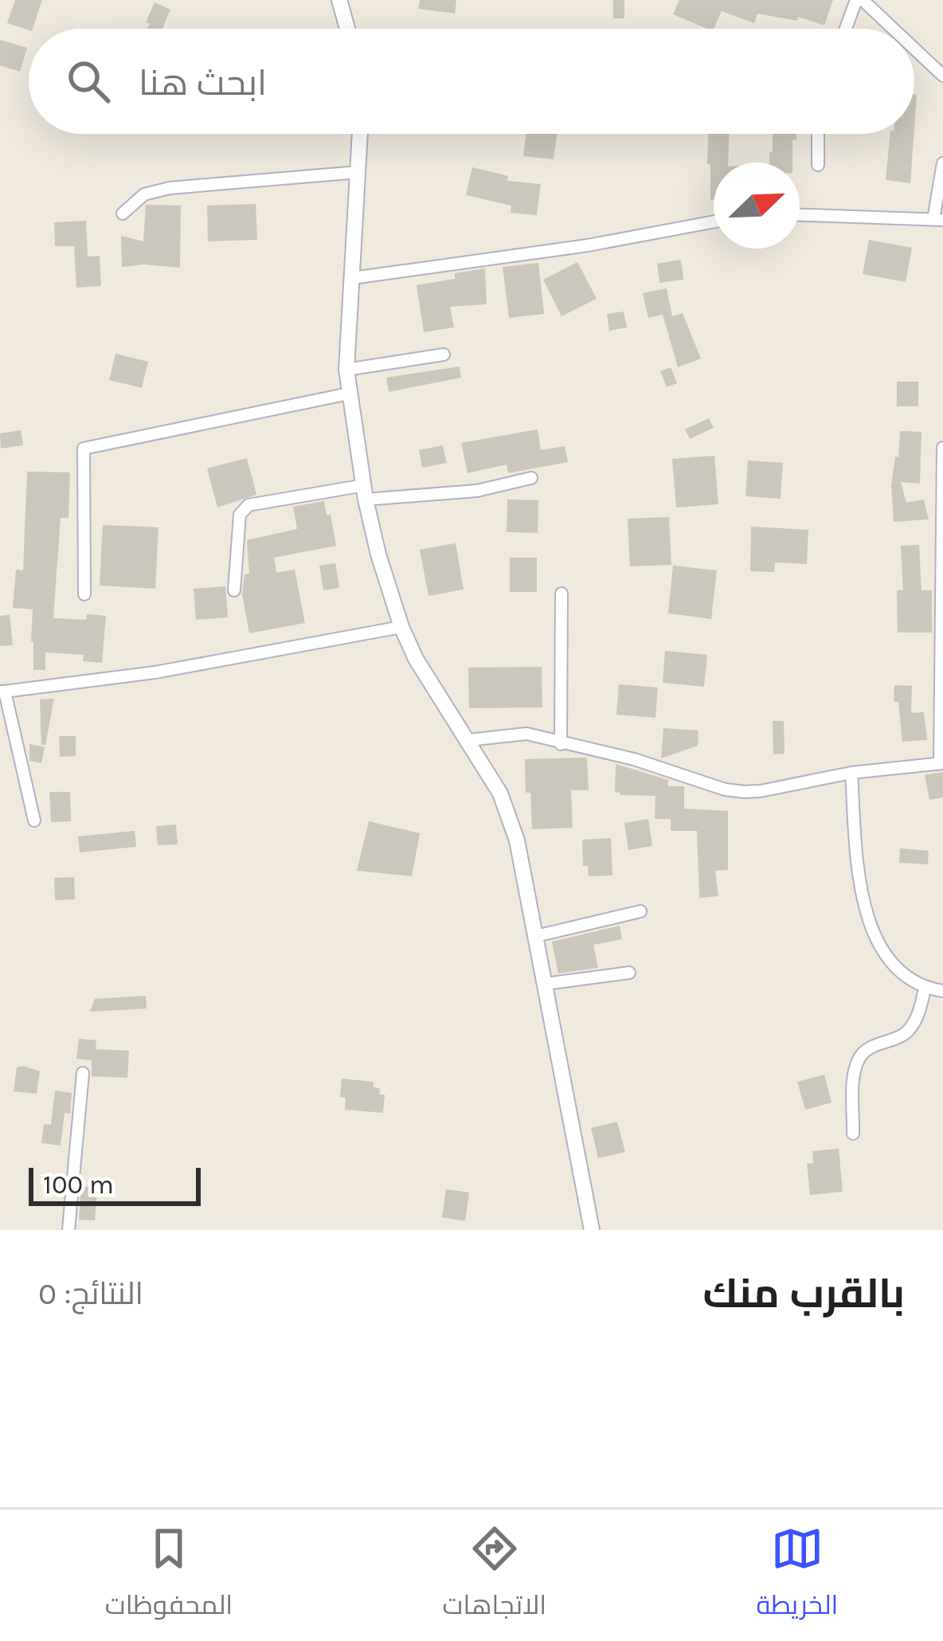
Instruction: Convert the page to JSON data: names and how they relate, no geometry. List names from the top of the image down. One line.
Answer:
{"scale_bar":"100 m","north":"top right","page":{"search":"ابحث هنا","scale":"100 m","heading":["بالقرب منك","النتائج: 0"],"nav":["الخريطة","الاتجاهات","المحفوظات"]}}
